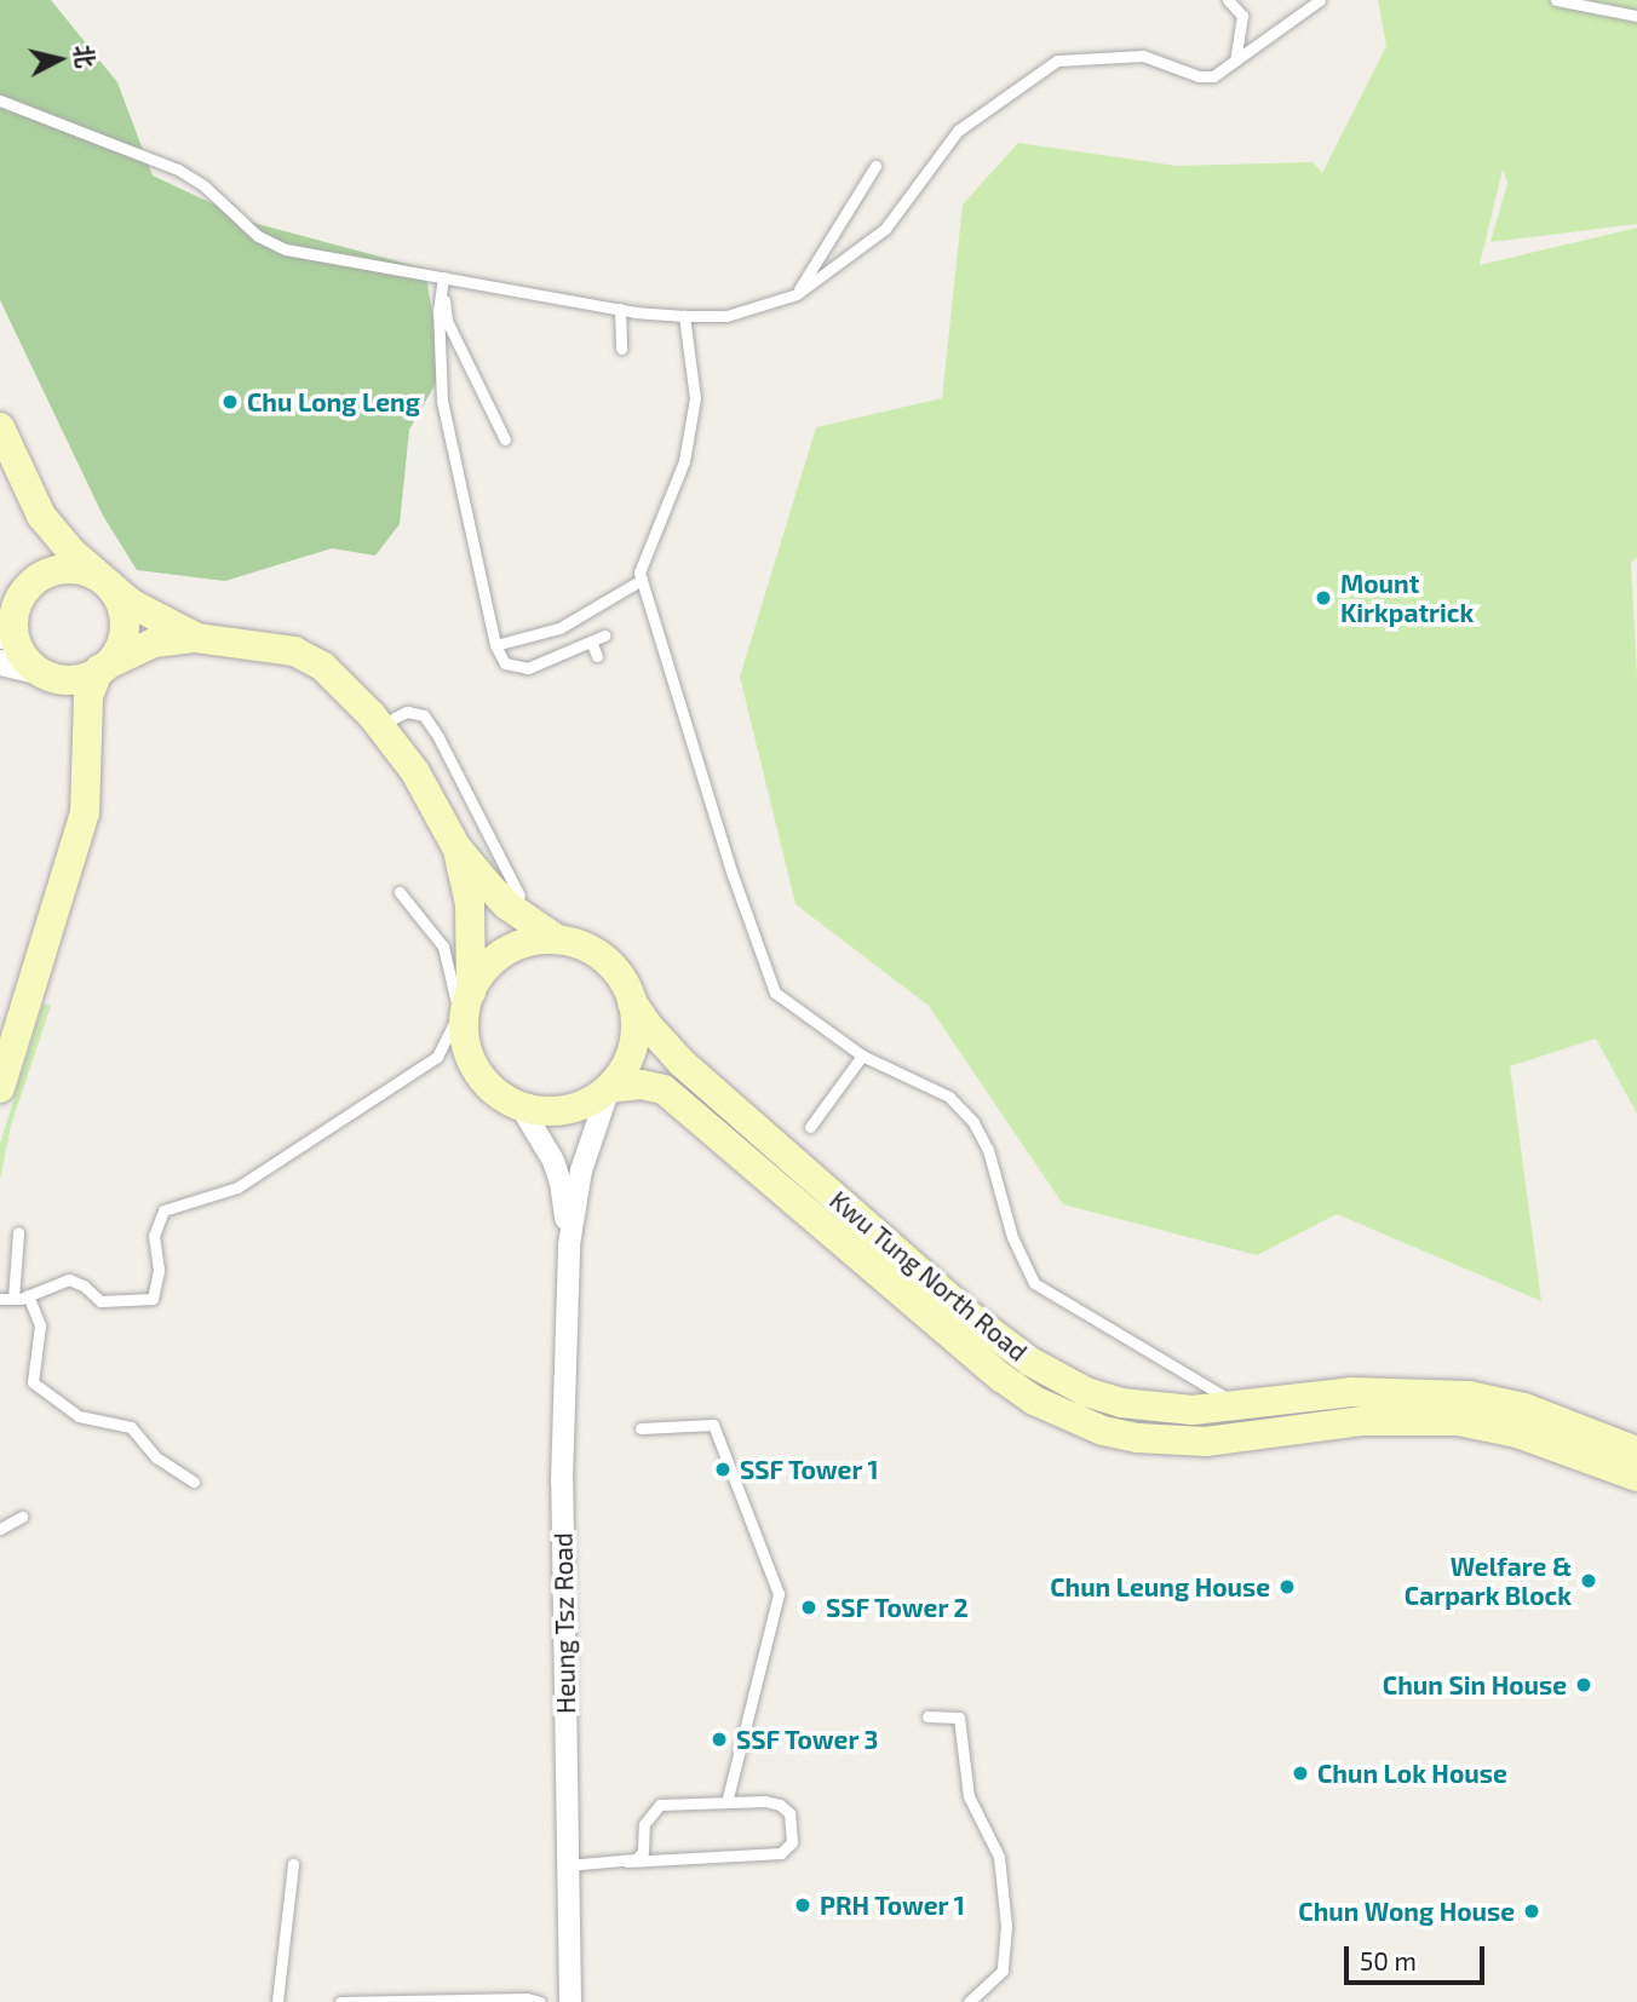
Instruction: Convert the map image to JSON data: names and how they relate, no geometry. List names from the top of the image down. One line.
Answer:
{"streets":{"main road":["Kwu Tung North Road"],"street":["Heung Tsz Road"]},"crossings":[["Kwu Tung North Road","Heung Tsz Road"]],"places":["Chu Long Leng","Mount Kirkpatrick","SSF Tower 1","Welfare & Carpark Block","Chun Leung House","SSF Tower 2","Chun Sin House","SSF Tower 3","Chun Lok House","PRH Tower 1","Chun Wong House"],"scale_bar":"50 m","north":"right"}
